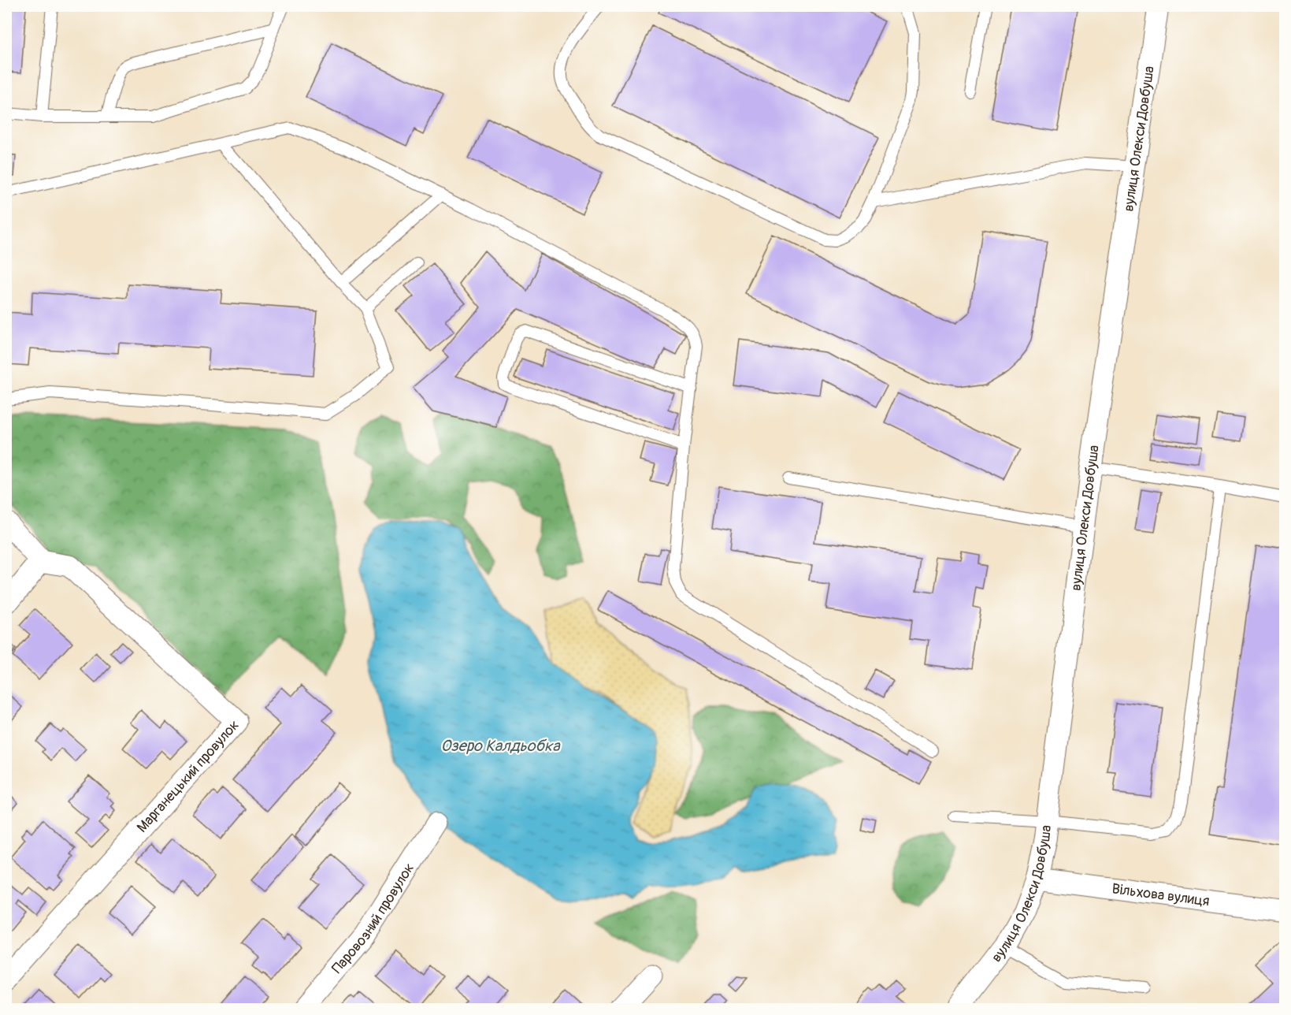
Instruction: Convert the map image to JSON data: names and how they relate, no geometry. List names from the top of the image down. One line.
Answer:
{"streets":{"street":["вулиця Олекси Довбуша","Марганецький провулок","Вільхова вулиця","Паровозний провулок"]},"crossings":[["вулиця Олекси Довбуша","Вільхова вулиця"]],"water":["Озеро Калдьобка"]}
